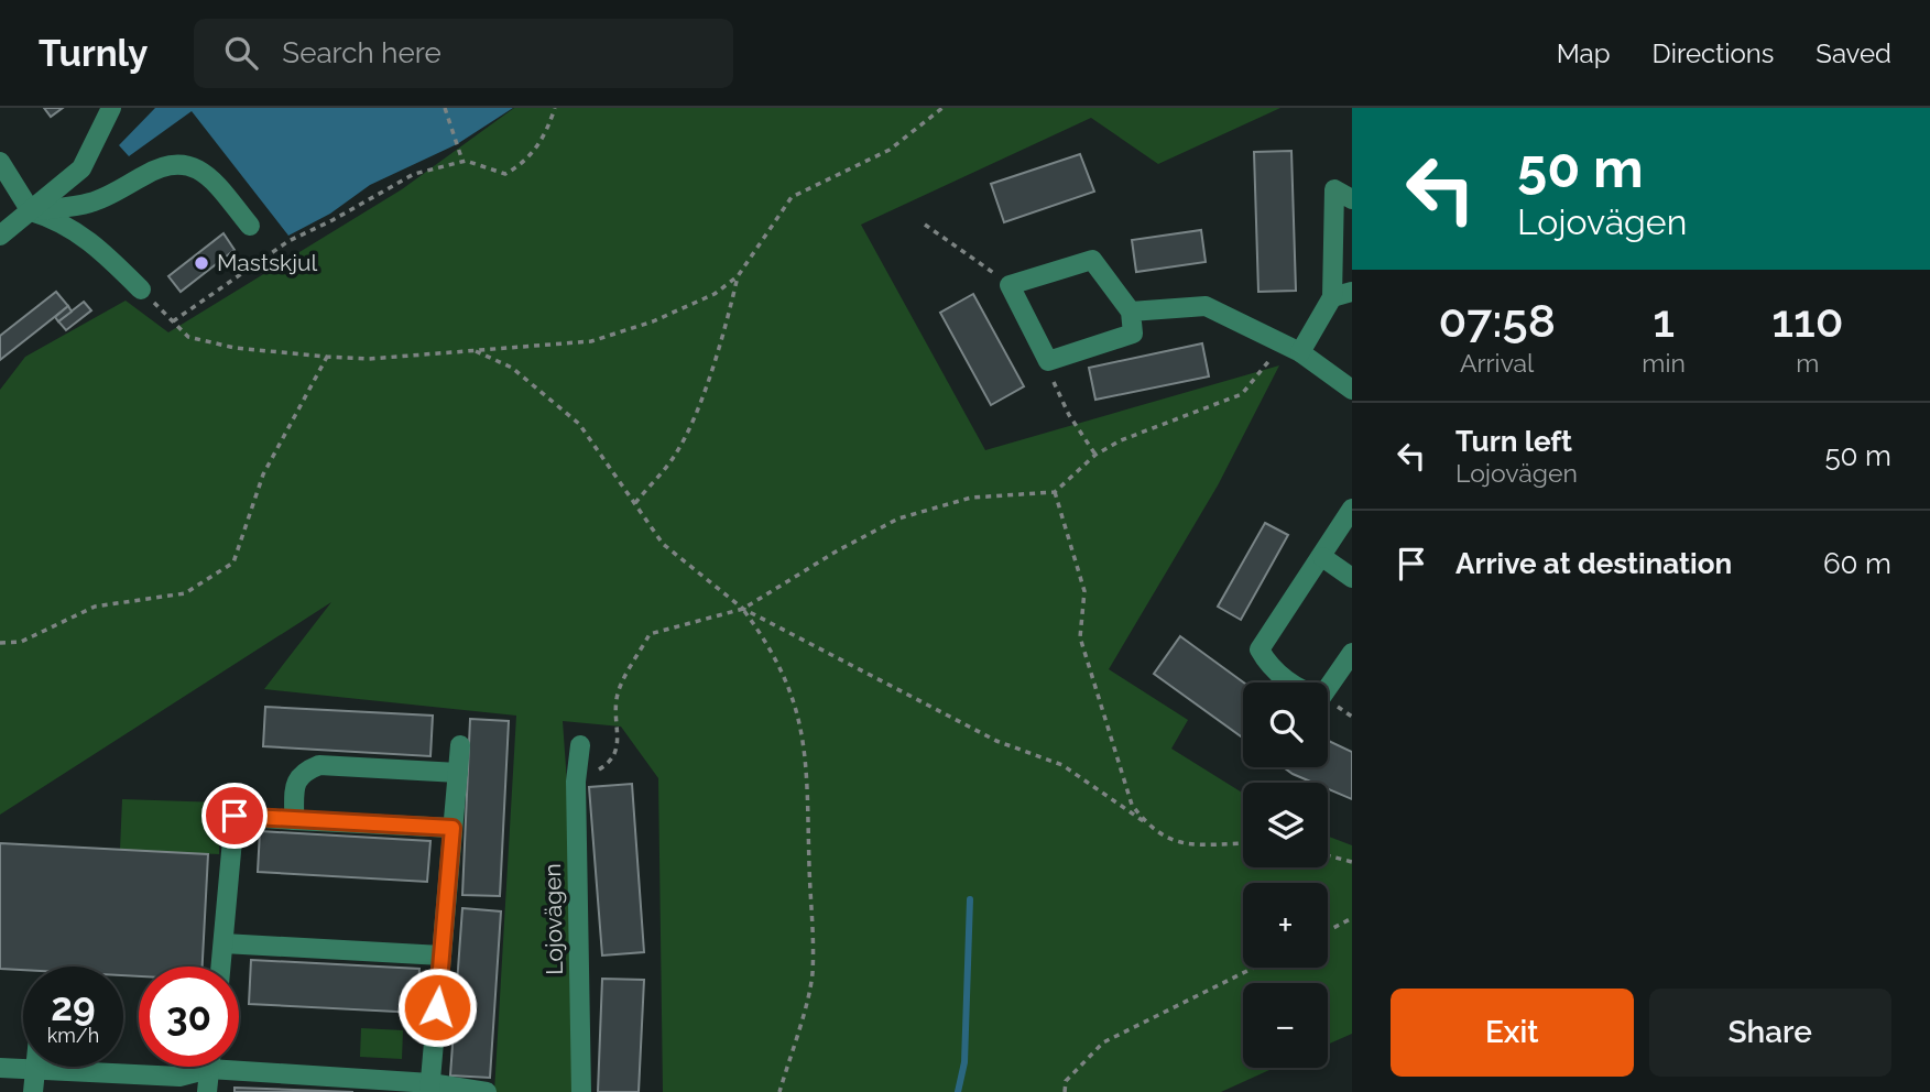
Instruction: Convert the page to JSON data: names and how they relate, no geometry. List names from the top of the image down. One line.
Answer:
{"streets":{"street":["Lojovägen"]},"places":["Mastskjul"],"page":{"header":"Turnly","search":"Search here","nav":["Map","Directions","Saved"],"turn":["50 m","Lojovägen"],"eta":["07:58","Arrival","1","min","110","m"],"list":[{"name":"Turn left","note":"Lojovägen","value":"50 m"},{"name":"Arrive at destination","value":"60 m"}],"map_buttons":["+","−"],"speed":"29 km/h","limit":"30","buttons":["Exit","Share"]}}
